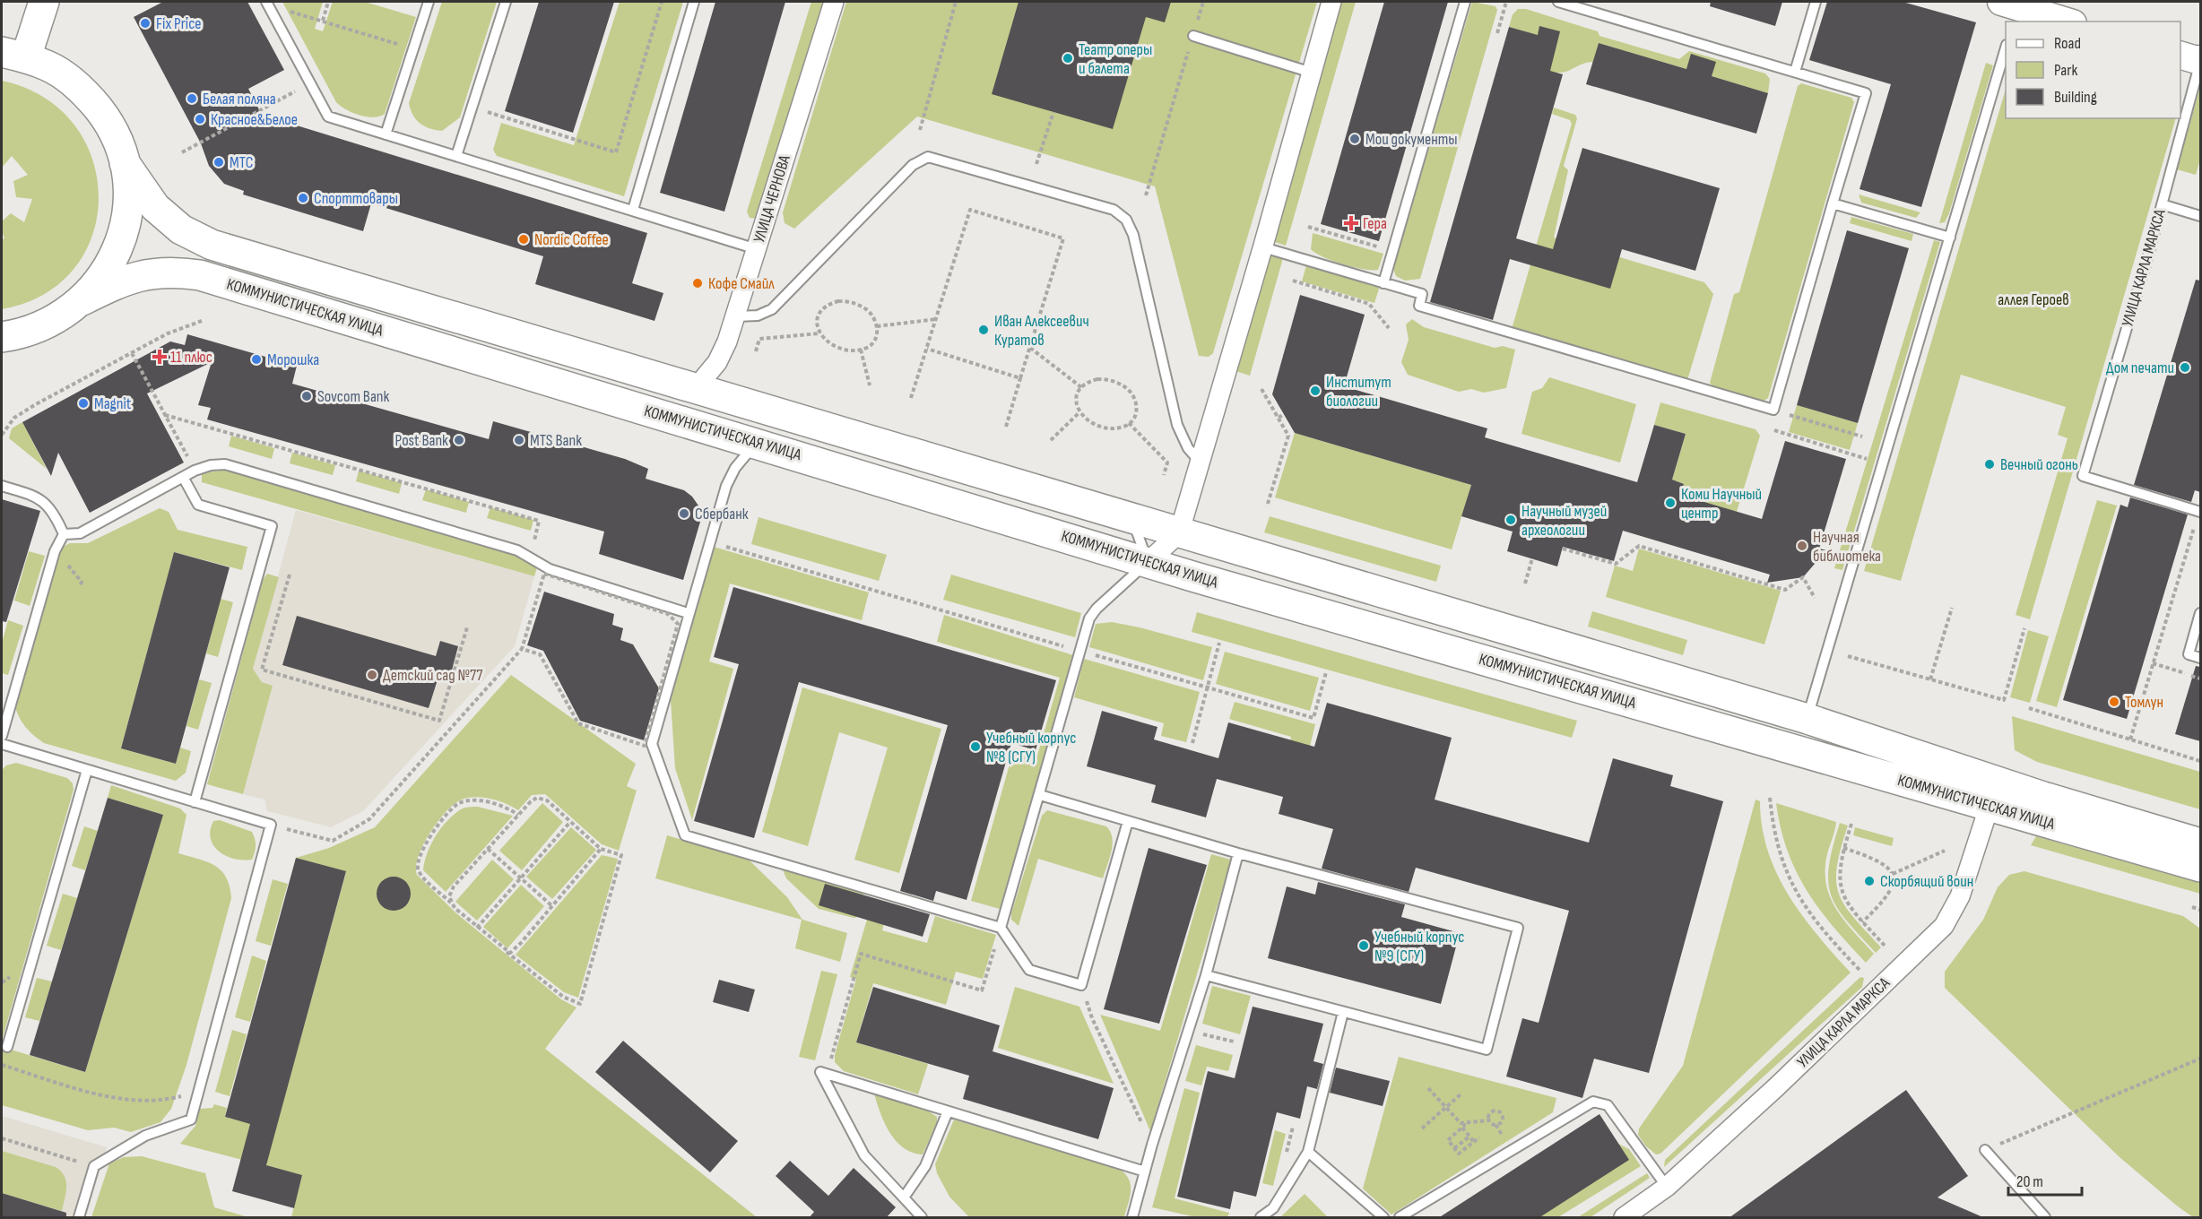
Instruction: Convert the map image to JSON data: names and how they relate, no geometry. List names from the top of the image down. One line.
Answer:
{"streets":{"main road":["КОММУНИСТИЧЕСКАЯ УЛИЦА"],"street":["УЛИЦА ЧЕРНОВА","УЛИЦА КАРЛА МАРКСА"]},"crossings":[["УЛИЦА ЧЕРНОВА","КОММУНИСТИЧЕСКАЯ УЛИЦА"],["УЛИЦА КАРЛА МАРКСА","КОММУНИСТИЧЕСКАЯ УЛИЦА"]],"parks":["аллея Героев"],"places":{"other":["Fix Price","Театр оперы и балета","Белая поляна","Красное&Белое","Мои документы","МТС","Спорттовары","Nordic Coffee","Кофе Смайл","Иван Алексеевич Куратов","Морошка","Дом печати","Институт биологии","Sovcom Bank","Magnit","Post Bank","MTS Bank","Вечный огонь","Коми Научный центр","Сбербанк","Научный музей археологии","Научная библиотека","Детский сад №77","Томлун","Учебный корпус №8 (СГУ)","Скорбящий воин","Учебный корпус №9 (СГУ)"],"health":["Гера","11 плюс"]},"legend":["Road","Park","Building"],"scale_bar":"20 m"}
